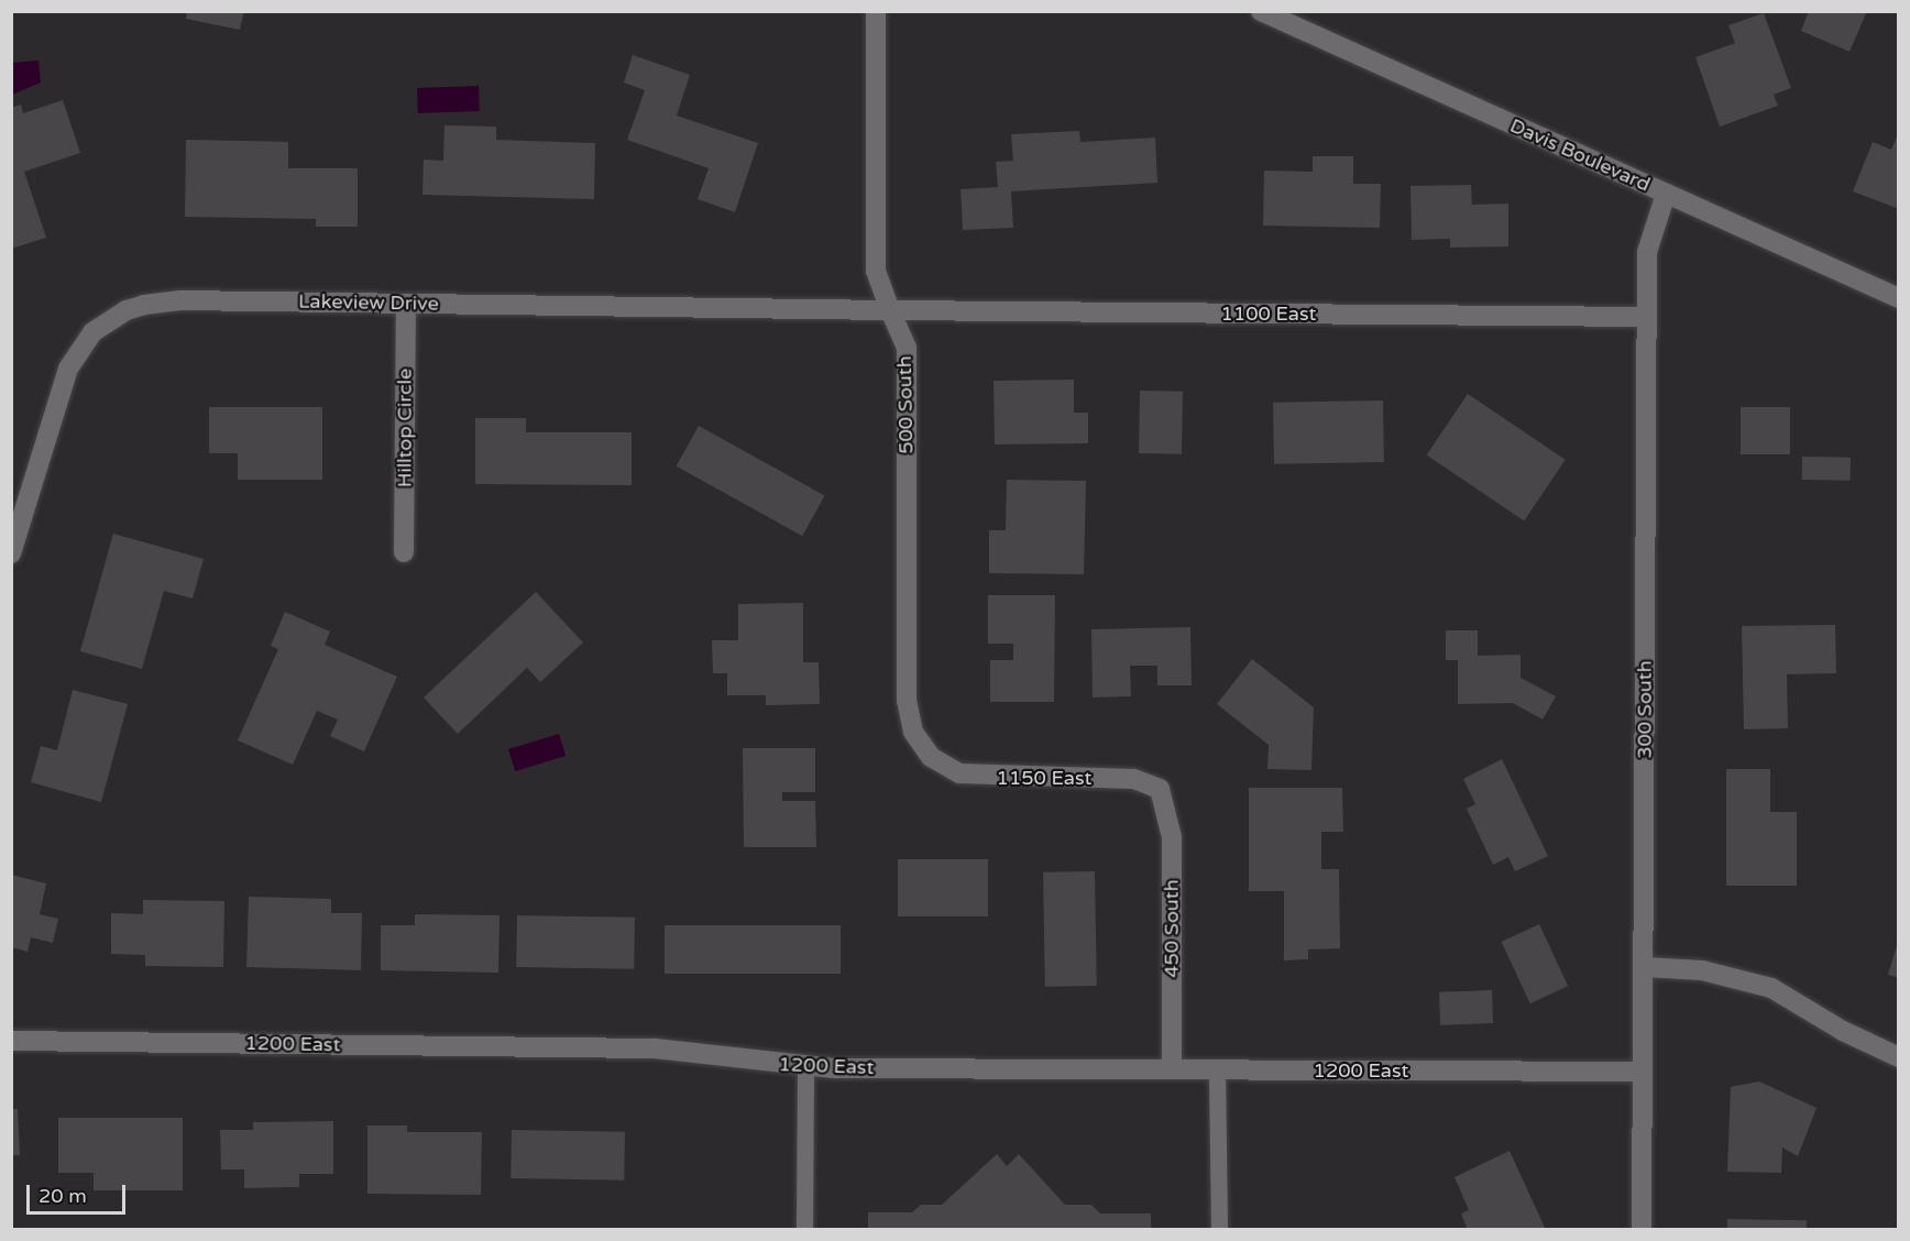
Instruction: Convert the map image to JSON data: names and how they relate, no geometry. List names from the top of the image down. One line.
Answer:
{"streets":{"street":["Davis Boulevard","Lakeview Drive","1100 East","500 South","Hilltop Circle","300 South","1150 East","450 South","1200 East"]},"crossings":[["Davis Boulevard","300 South"],["Lakeview Drive","1100 East"],["Lakeview Drive","500 South"],["Lakeview Drive","Hilltop Circle"],["1100 East","500 South"],["1100 East","300 South"],["500 South","1150 East"],["300 South","1200 East"],["1150 East","450 South"],["450 South","1200 East"]],"scale_bar":"20 m"}
